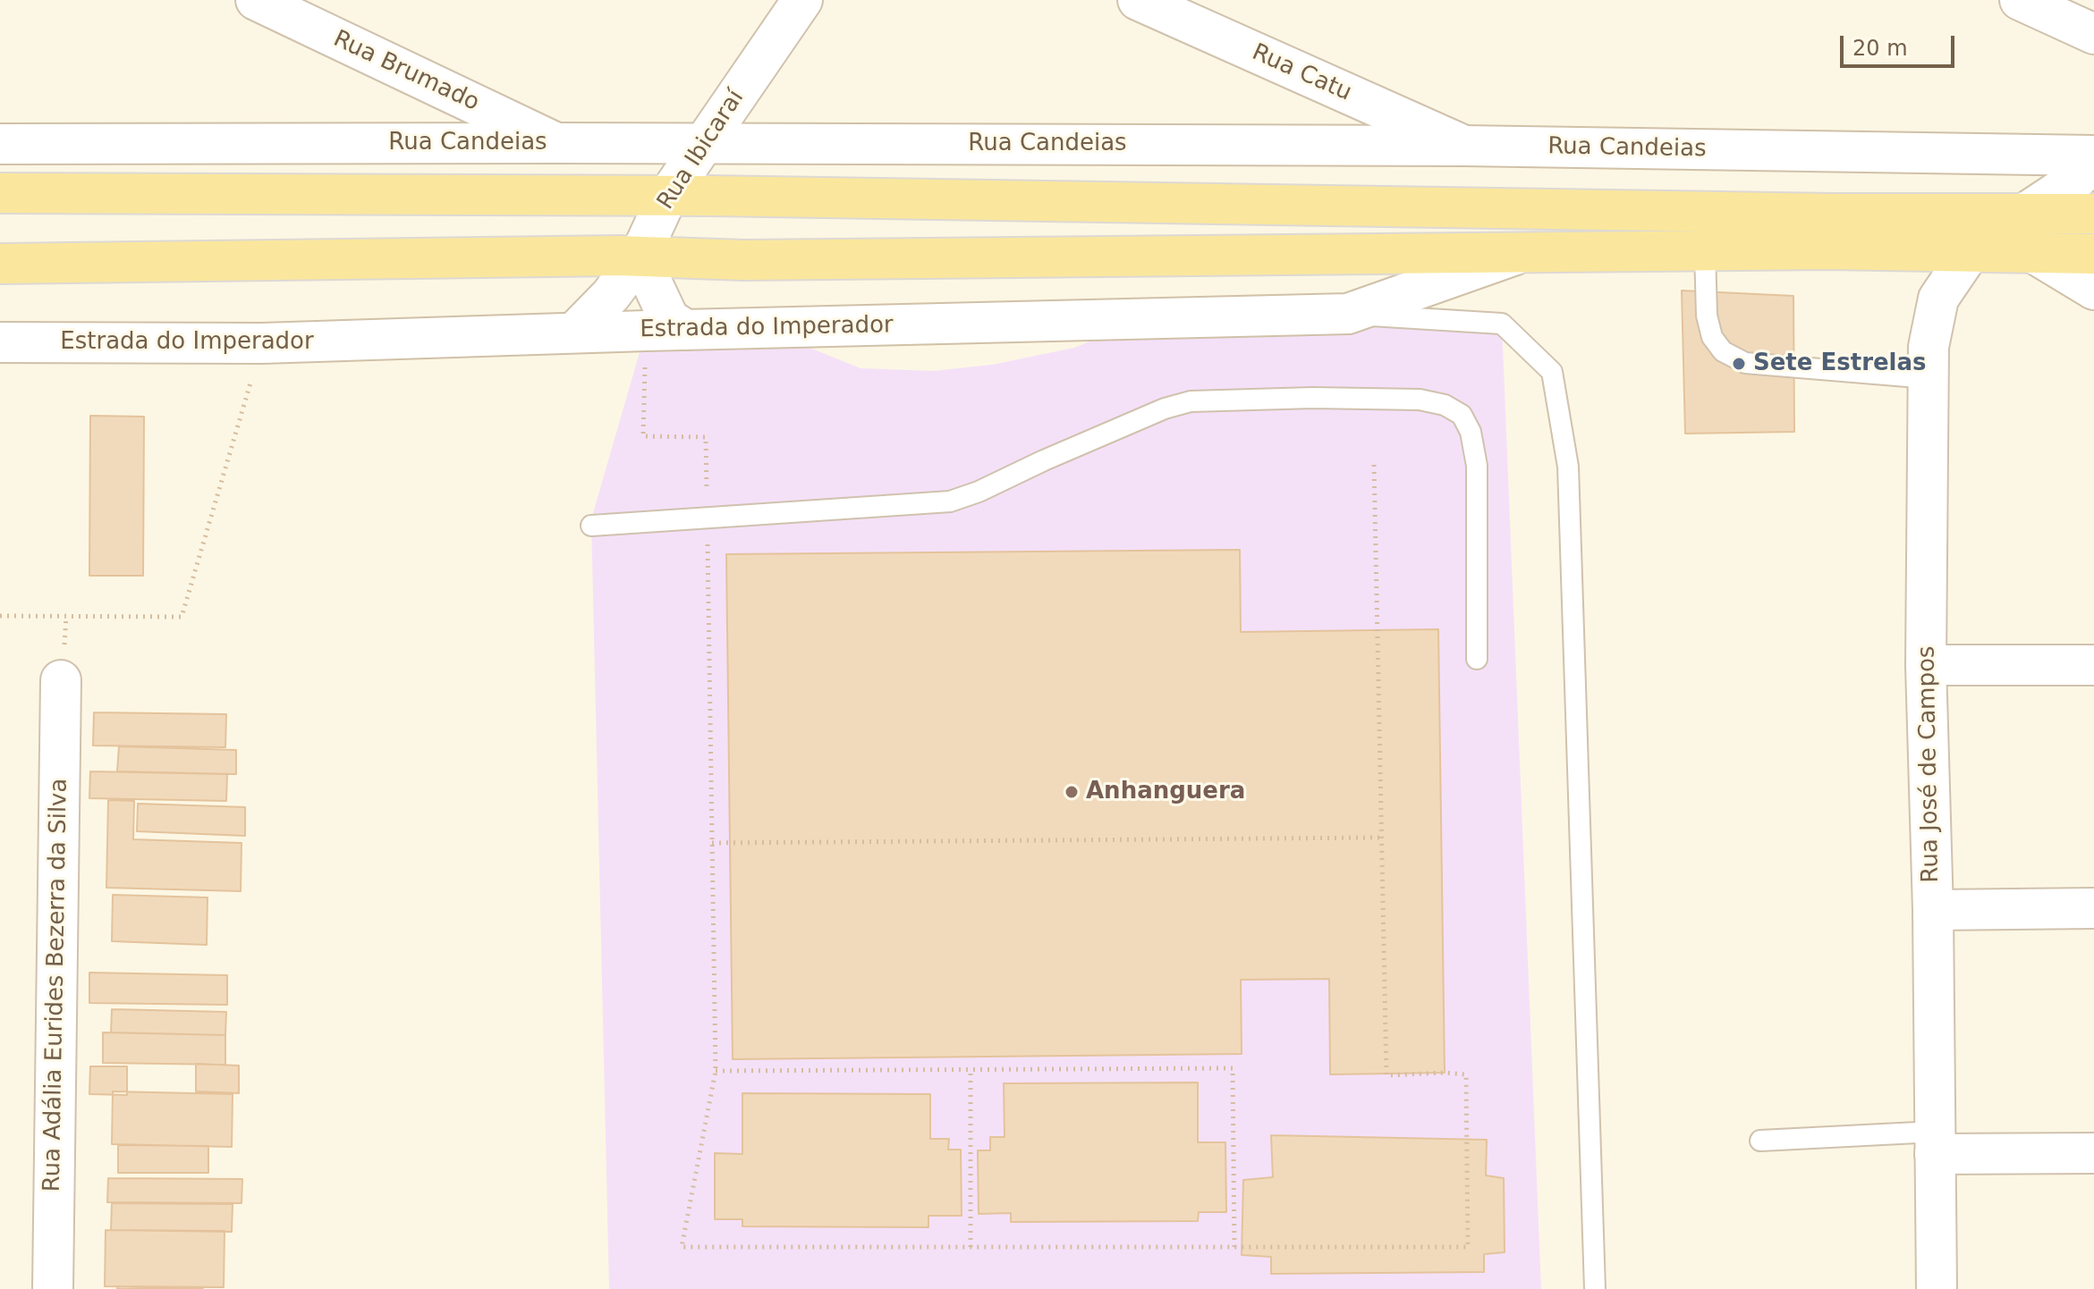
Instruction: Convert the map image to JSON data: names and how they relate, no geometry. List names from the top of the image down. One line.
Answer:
{"streets":{"main road":["Rua Brumado","Rua Catu","Rua Candeias","Rua Ibicaraí","Estrada do Imperador","Rua José de Campos","Rua Adália Eurides Bezerra da Silva"]},"crossings":[["Rua Brumado","Rua Candeias"],["Rua Catu","Rua Candeias"],["Rua Candeias","Rua Ibicaraí"],["Rua Ibicaraí","Estrada do Imperador"]],"places":["Sete Estrelas","Anhanguera"],"scale_bar":"20 m"}
